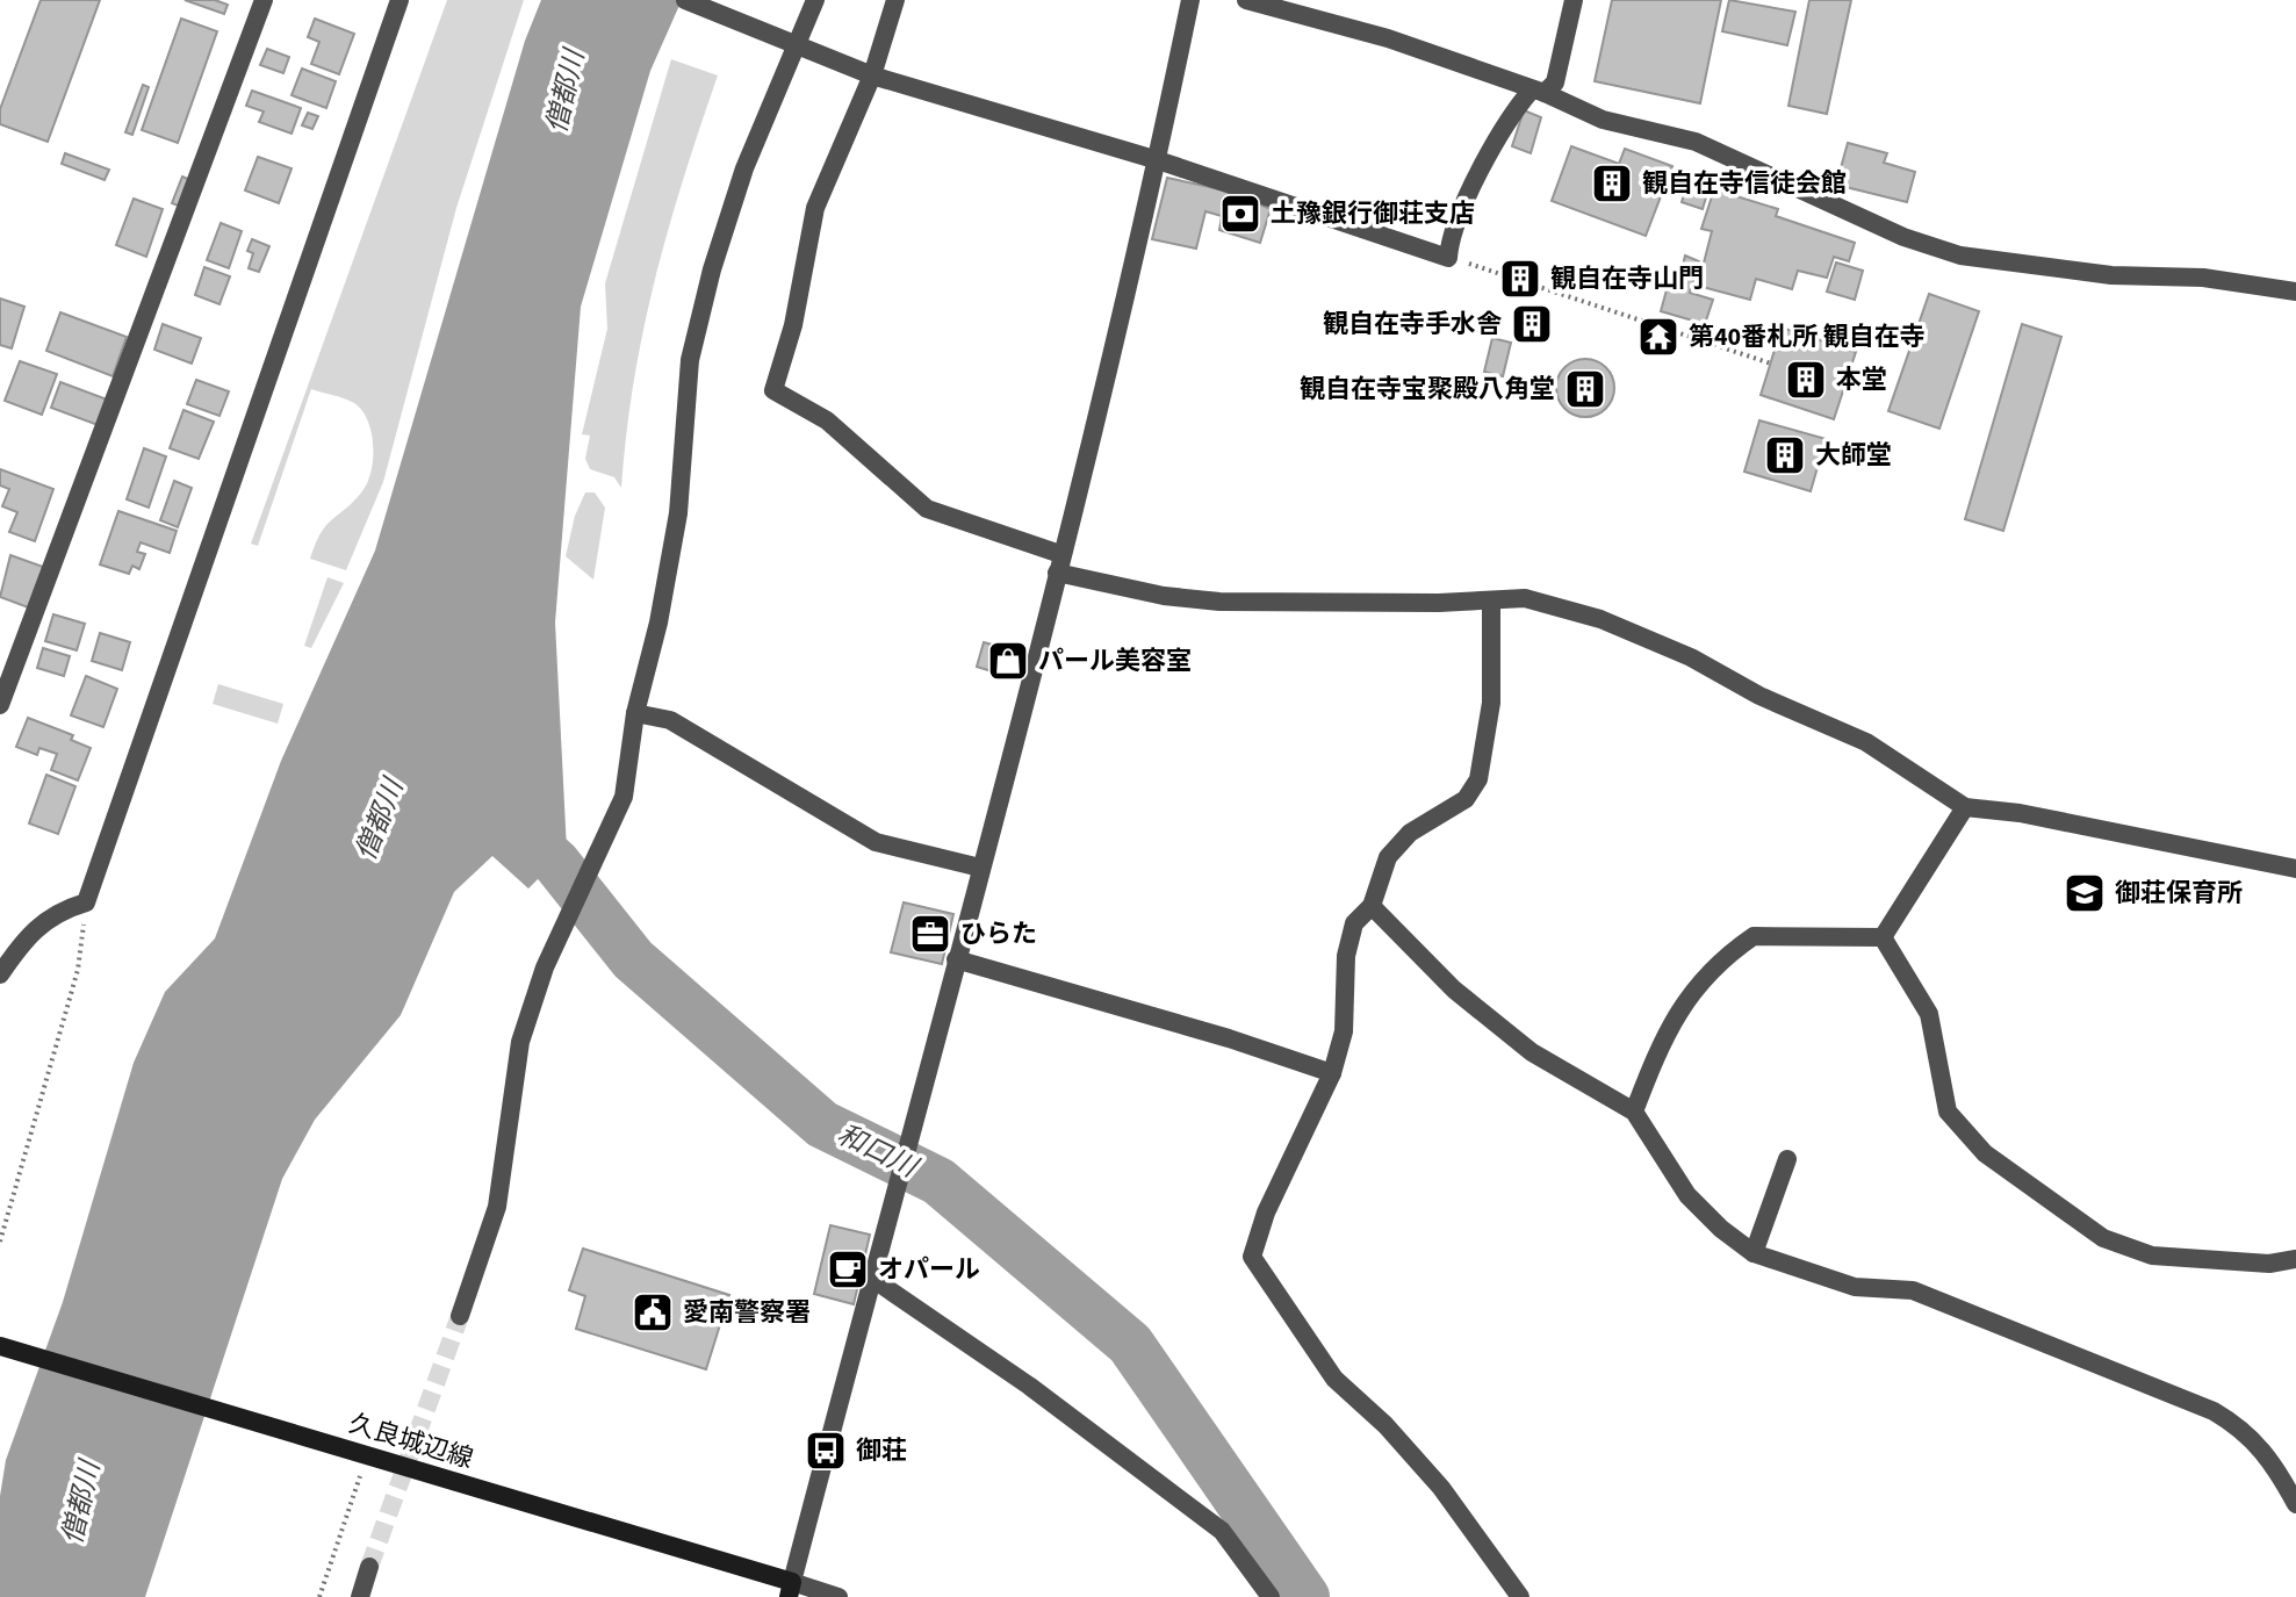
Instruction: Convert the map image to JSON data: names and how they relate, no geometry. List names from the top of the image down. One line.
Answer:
{"streets":{"main road":["久良城辺線"]},"water":["僧都川","和口川"],"places":{"building":["観自在寺信徒会館","観自在寺山門","観自在寺手水舎","本堂","観自在寺宝聚殿八角堂","大師堂"],"bank":["土豫銀行御荘支店"],"temple":["第40番札所 観自在寺"],"shop":["パール美容室"],"school or university":["御荘保育所"],"office":["ひらた"],"cafe":["オパール"],"public building":["愛南警察署"],"bus stop":["御荘"]}}
